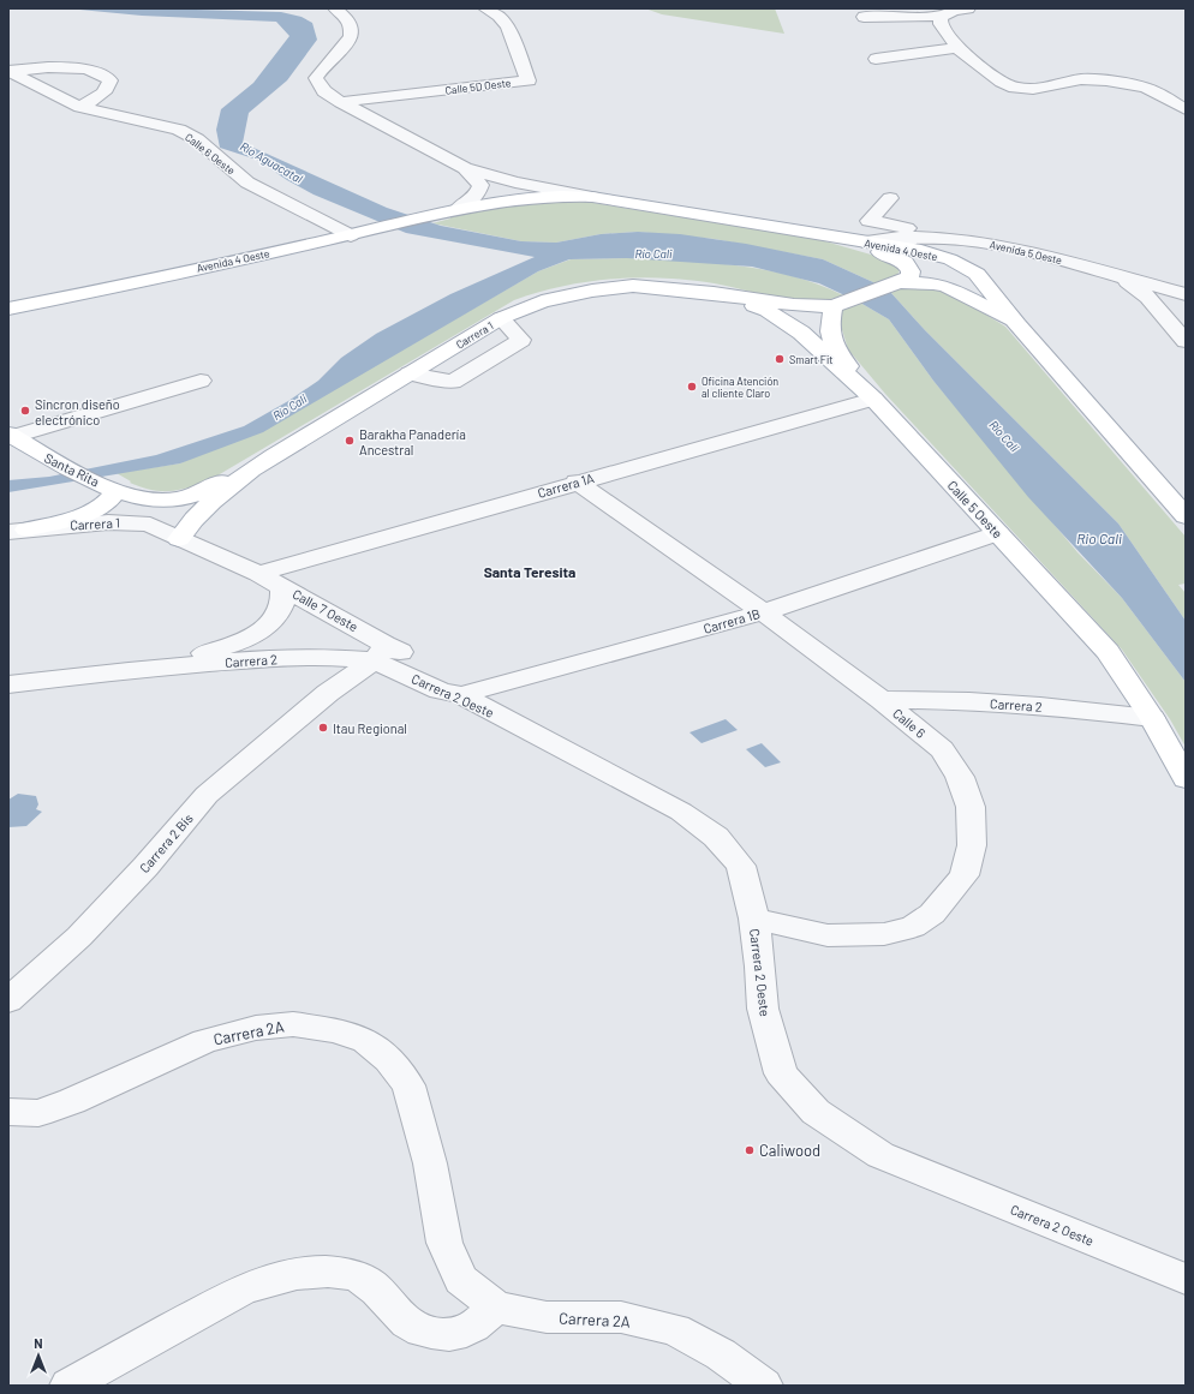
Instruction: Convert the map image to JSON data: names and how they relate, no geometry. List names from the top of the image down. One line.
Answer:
{"streets":{"main road":["Avenida 4 Oeste","Carrera 1","Santa Rita","Calle 5 Oeste"],"street":["Calle 5D Oeste","Calle 6 Oeste","Avenida 5 Oeste","Carrera 1A","Calle 7 Oeste","Carrera 1B","Carrera 2","Carrera 2 Oeste","Calle 6","Carrera 2 Bis","Carrera 2A"]},"crossings":[["Calle 5D Oeste","Avenida 4 Oeste"],["Calle 6 Oeste","Avenida 4 Oeste"],["Avenida 4 Oeste","Avenida 5 Oeste"],["Carrera 1","Santa Rita"],["Carrera 1","Calle 5 Oeste"],["Carrera 1","Calle 7 Oeste"],["Carrera 1A","Calle 5 Oeste"],["Carrera 1A","Calle 7 Oeste"],["Carrera 1A","Calle 6"],["Calle 5 Oeste","Carrera 1B"],["Calle 5 Oeste","Carrera 2"],["Calle 7 Oeste","Carrera 2"],["Calle 7 Oeste","Carrera 2 Oeste"],["Calle 7 Oeste","Carrera 2 Bis"],["Carrera 1B","Carrera 2 Oeste"],["Carrera 1B","Calle 6"],["Carrera 2","Carrera 2 Oeste"],["Carrera 2","Calle 6"],["Carrera 2","Carrera 2 Bis"],["Carrera 2 Oeste","Calle 6"],["Carrera 2 Oeste","Carrera 2 Bis"]],"districts":["Santa Teresita"],"water":["Río Aguacatal","Río Cali","Rio Cali"],"places":["Smart Fit","Oficina Atención al cliente Claro","Sincron diseño electrónico","Barakha Panadería Ancestral","Itau Regional","Caliwood"],"north":"top"}
